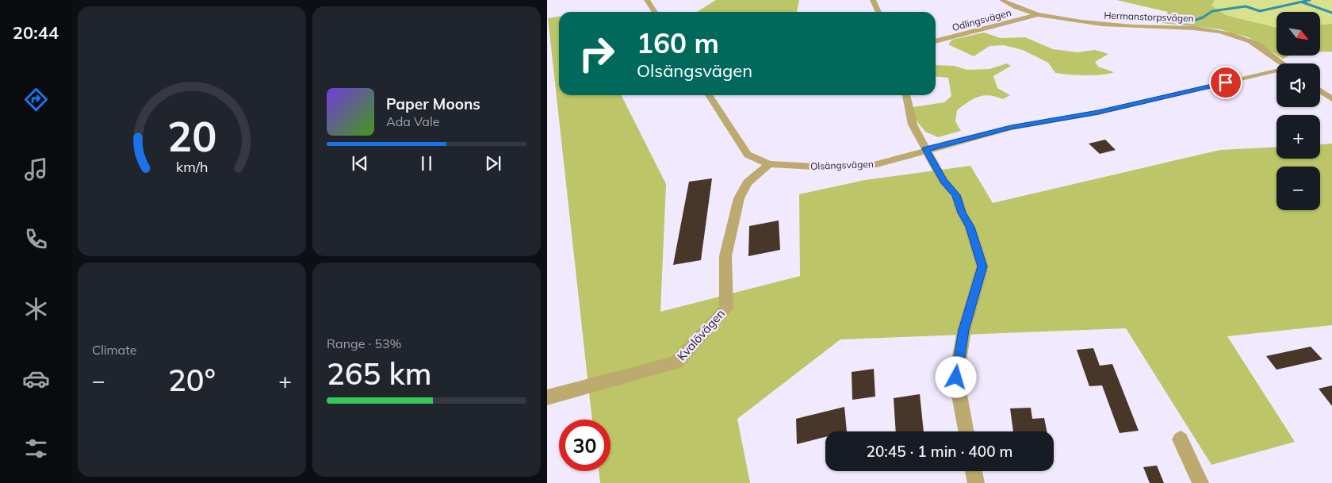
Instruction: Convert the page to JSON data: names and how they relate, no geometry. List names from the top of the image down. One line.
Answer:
{"streets":{"street":["Hermanstorpsvägen","Odlingsvägen","Olsängsvägen","Kvalövägen"]},"crossings":[["Hermanstorpsvägen","Odlingsvägen"],["Olsängsvägen","Kvalövägen"]],"north":"bottom right","page":{"tabs":"20:44","map_buttons":["+","−"],"turn":["160 m","Olsängsvägen"],"song":["Paper Moons","Ada Vale"],"tile":["Climate",["Range · 53%","265 km"]],"heat":["−","20°","+"],"limit":"30","trip":"20:45 · 1 min · 400 m","gauge":["20","km/h"]}}
